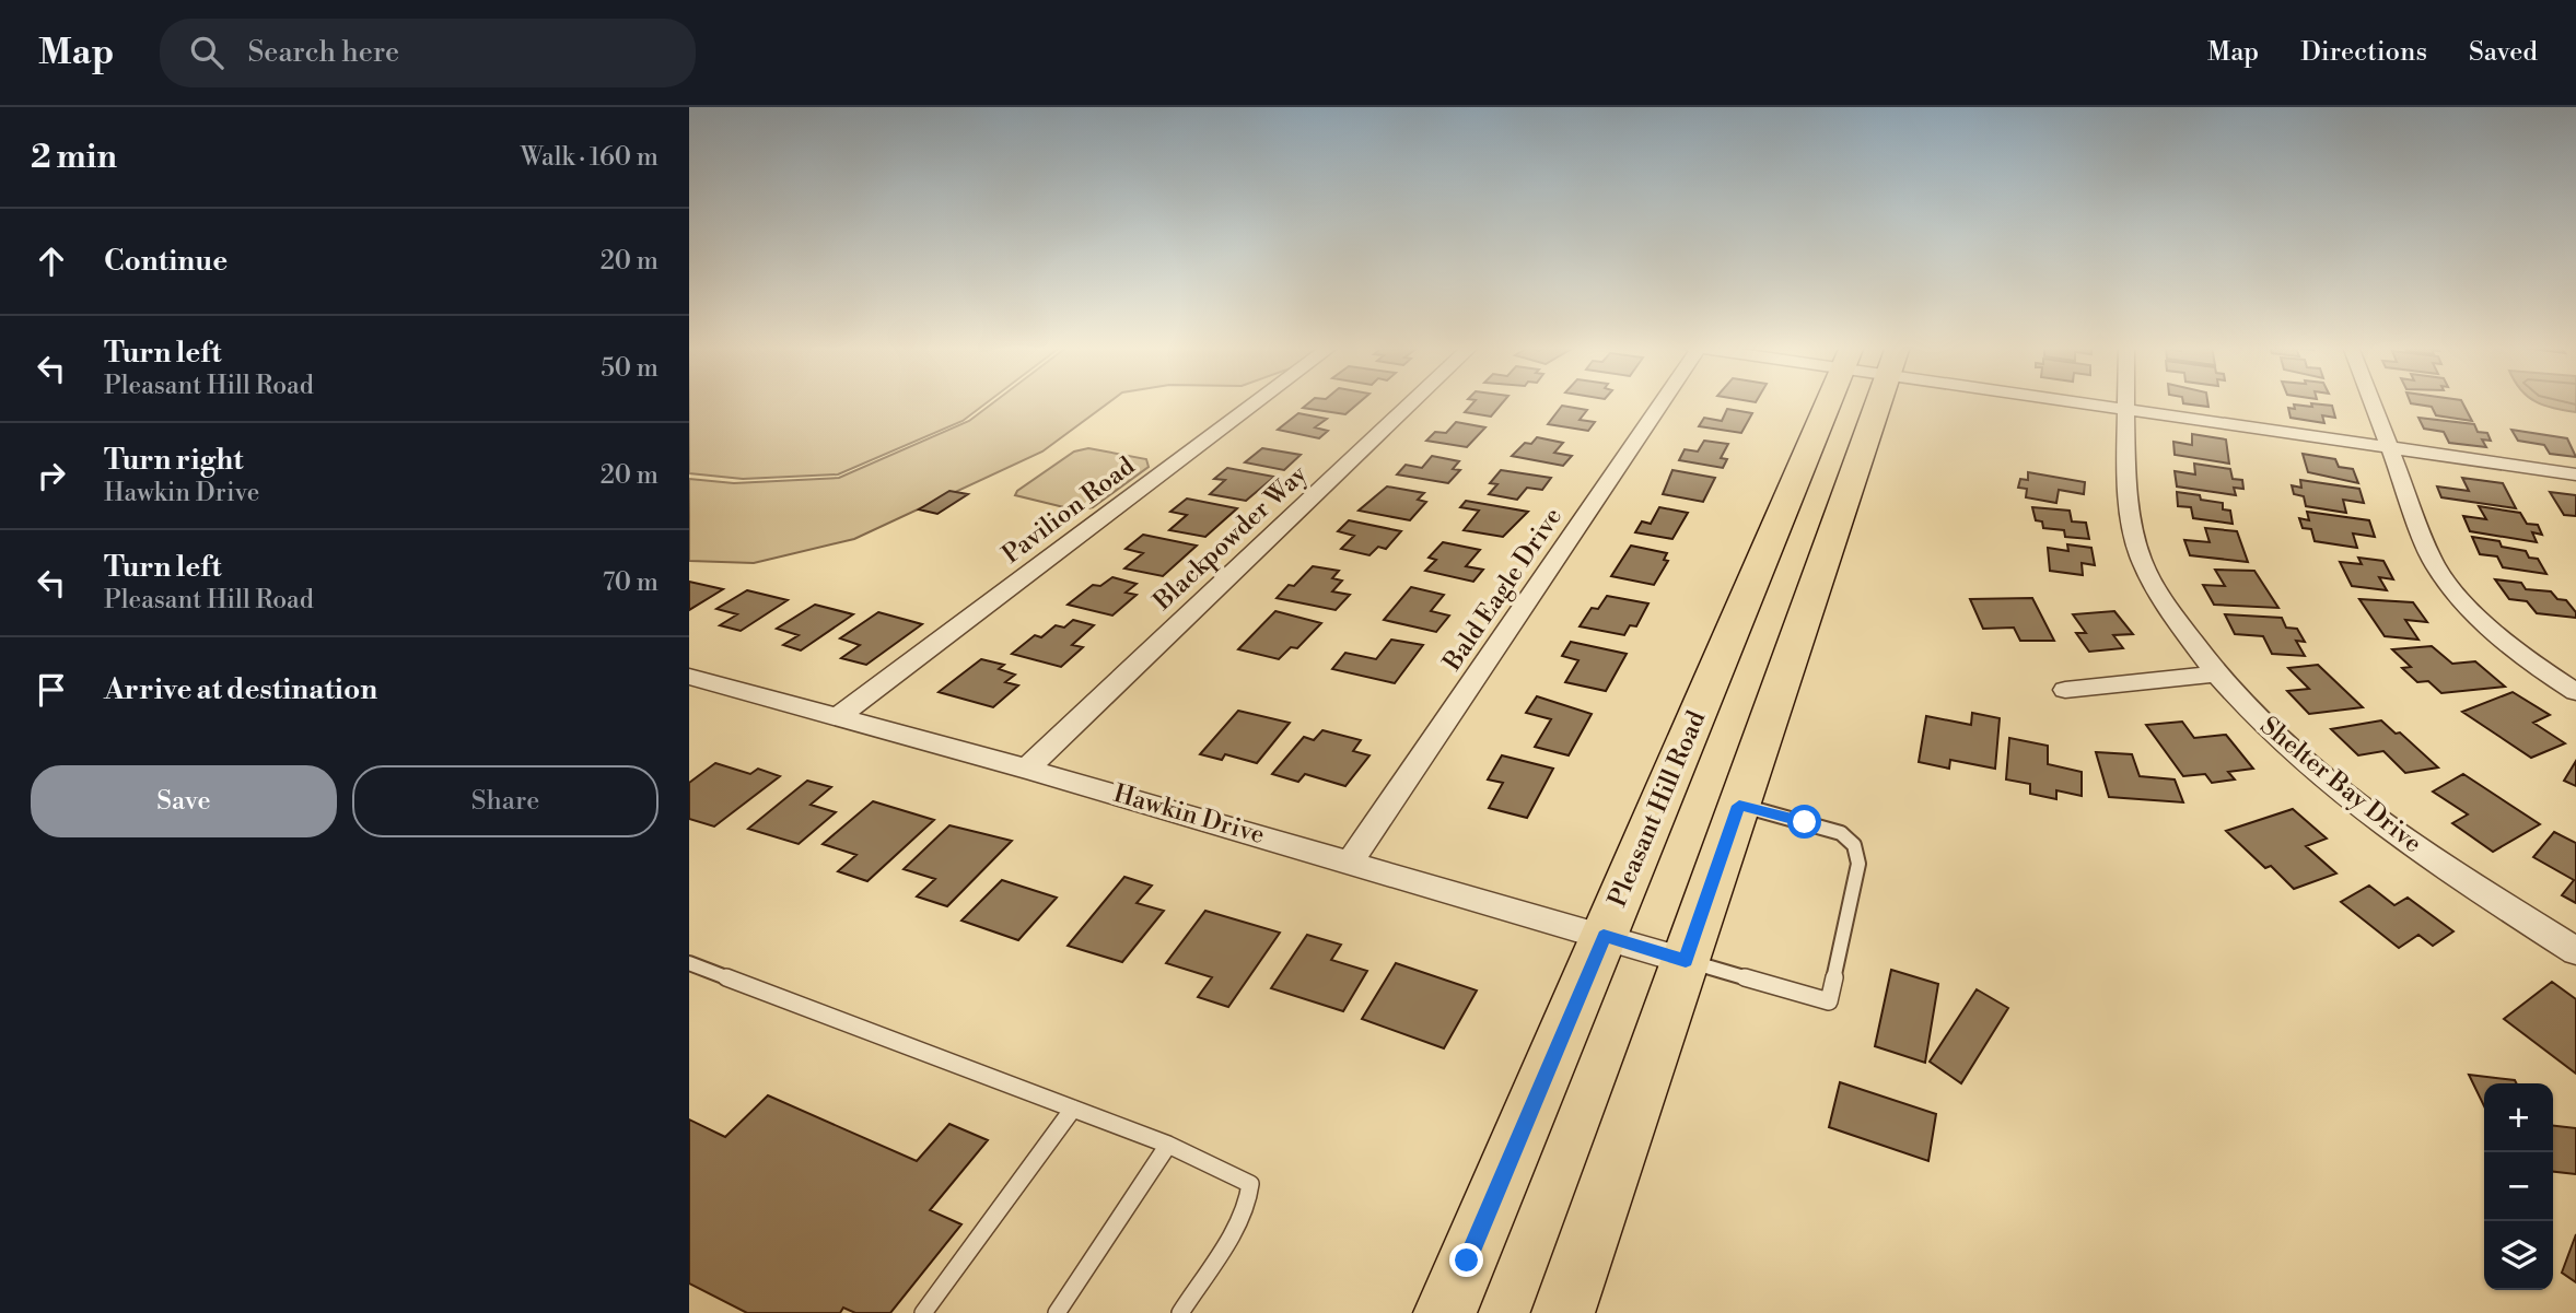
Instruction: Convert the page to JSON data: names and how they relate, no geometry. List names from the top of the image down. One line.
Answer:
{"streets":{"main road":["Pleasant Hill Road"],"street":["Pavilion Road","Blackpowder Way","Bald Eagle Drive","Shelter Bay Drive","Hawkin Drive"]},"crossings":[["Pavilion Road","Hawkin Drive"],["Blackpowder Way","Hawkin Drive"],["Bald Eagle Drive","Hawkin Drive"],["Pleasant Hill Road","Hawkin Drive"]],"page":{"header":"Map","search":"Search here","nav":["Map","Directions","Saved"],"heading":["2 min","Walk · 160 m"],"list":[["Continue","20 m"],["Turn left","Pleasant Hill Road","50 m"],["Turn right","Hawkin Drive","20 m"],["Turn left","Pleasant Hill Road","70 m"],"Arrive at destination"],"buttons":["Save","Share"],"map_buttons":["+","−"]}}
